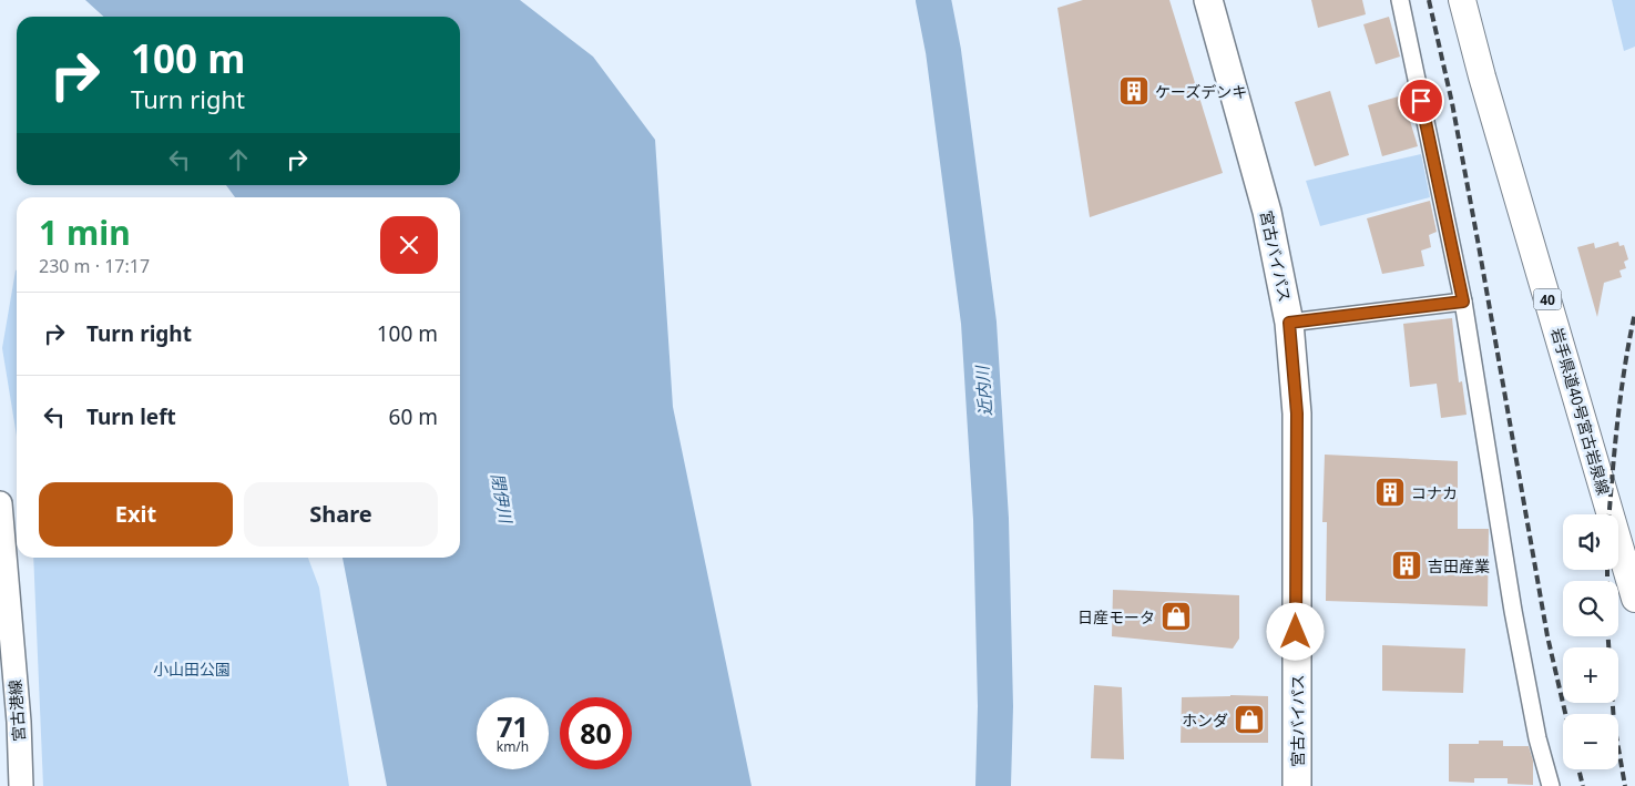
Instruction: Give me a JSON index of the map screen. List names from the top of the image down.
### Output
{
  "streets": {
    "highway": ["宮古バイパス"],
    "main road": ["40", "岩手県道40号宮古岩泉線", "宮古港線"]
  },
  "water": ["近内川", "閉伊川"],
  "parks": ["小山田公園"],
  "places": {
    "building": ["ケーズデンキ", "コナカ", "吉田産業"],
    "shop": ["日産モータ", "ホンダ"]
  },
  "page": {
    "turn": ["100 m", "Turn right"],
    "heading": ["1 min", "230 m · 17:17"],
    "list": [
      {
        "name": "Turn right",
        "value": "100 m"
      },
      {
        "name": "Turn left",
        "value": "60 m"
      }
    ],
    "buttons": ["Exit", "Share"],
    "map_buttons": ["+", "−"],
    "speed": "71 km/h",
    "limit": "80"
  }
}
